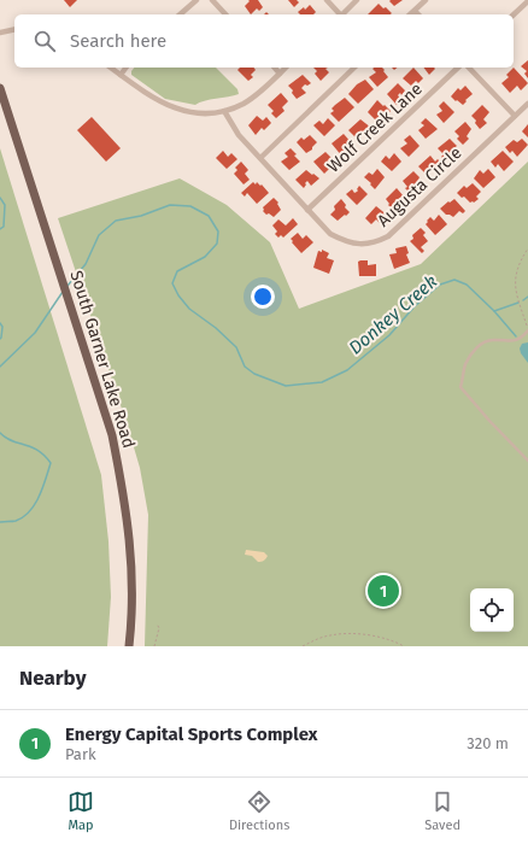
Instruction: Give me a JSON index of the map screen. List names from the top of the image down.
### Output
{
  "streets": {
    "main road": ["South Garner Lake Road"],
    "street": ["Wolf Creek Lane", "Augusta Circle"]
  },
  "crossings": [
    ["Wolf Creek Lane", "Augusta Circle"]
  ],
  "water": ["Donkey Creek"],
  "page": {
    "search": "Search here",
    "pins": "1",
    "heading": "Nearby",
    "list": [
      {
        "mark": "1",
        "name": "Energy Capital Sports Complex",
        "note": "Park",
        "value": "320 m"
      }
    ],
    "nav": ["Map", "Directions", "Saved"]
  }
}
